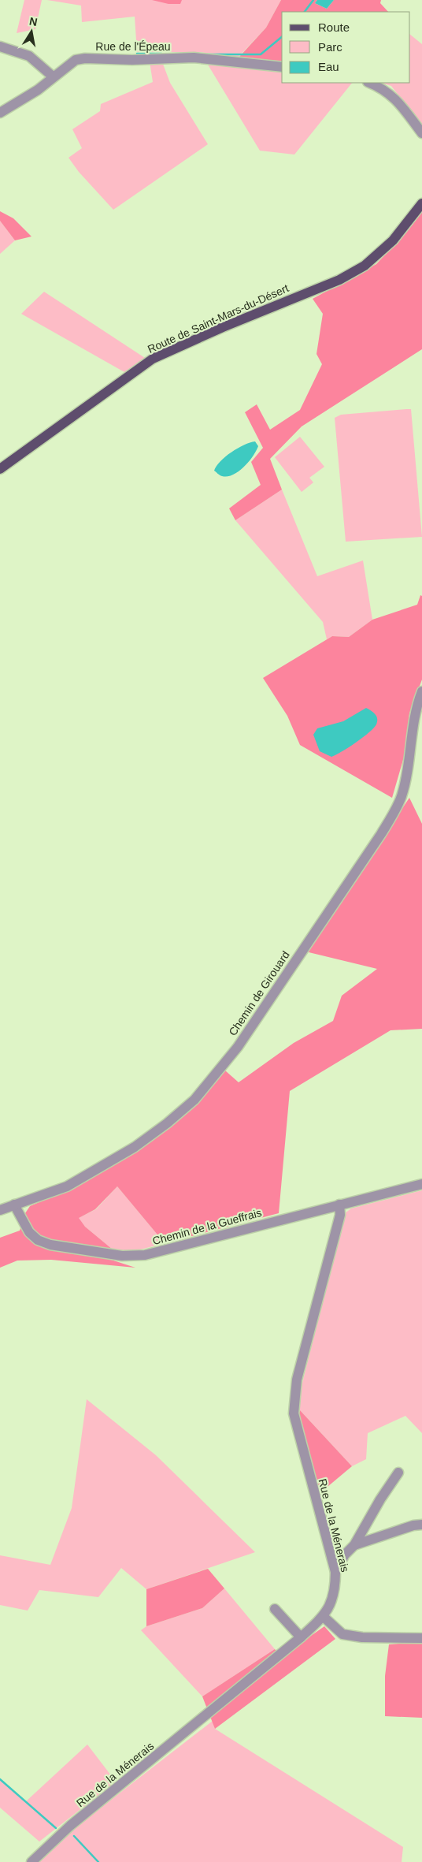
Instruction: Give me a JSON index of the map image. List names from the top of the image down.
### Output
{
  "streets": {
    "main road": ["Route de Saint-Mars-du-Désert"],
    "street": [
      "Rue de l'Épeau",
      "Chemin de Girouard",
      "Chemin de la Gueffrais",
      "Rue de la Ménerais"
    ]
  },
  "crossings": [
    ["Chemin de Girouard", "Chemin de la Gueffrais"],
    ["Chemin de la Gueffrais", "Rue de la Ménerais"]
  ],
  "legend": ["Route", "Parc", "Eau"],
  "north": "top"
}
